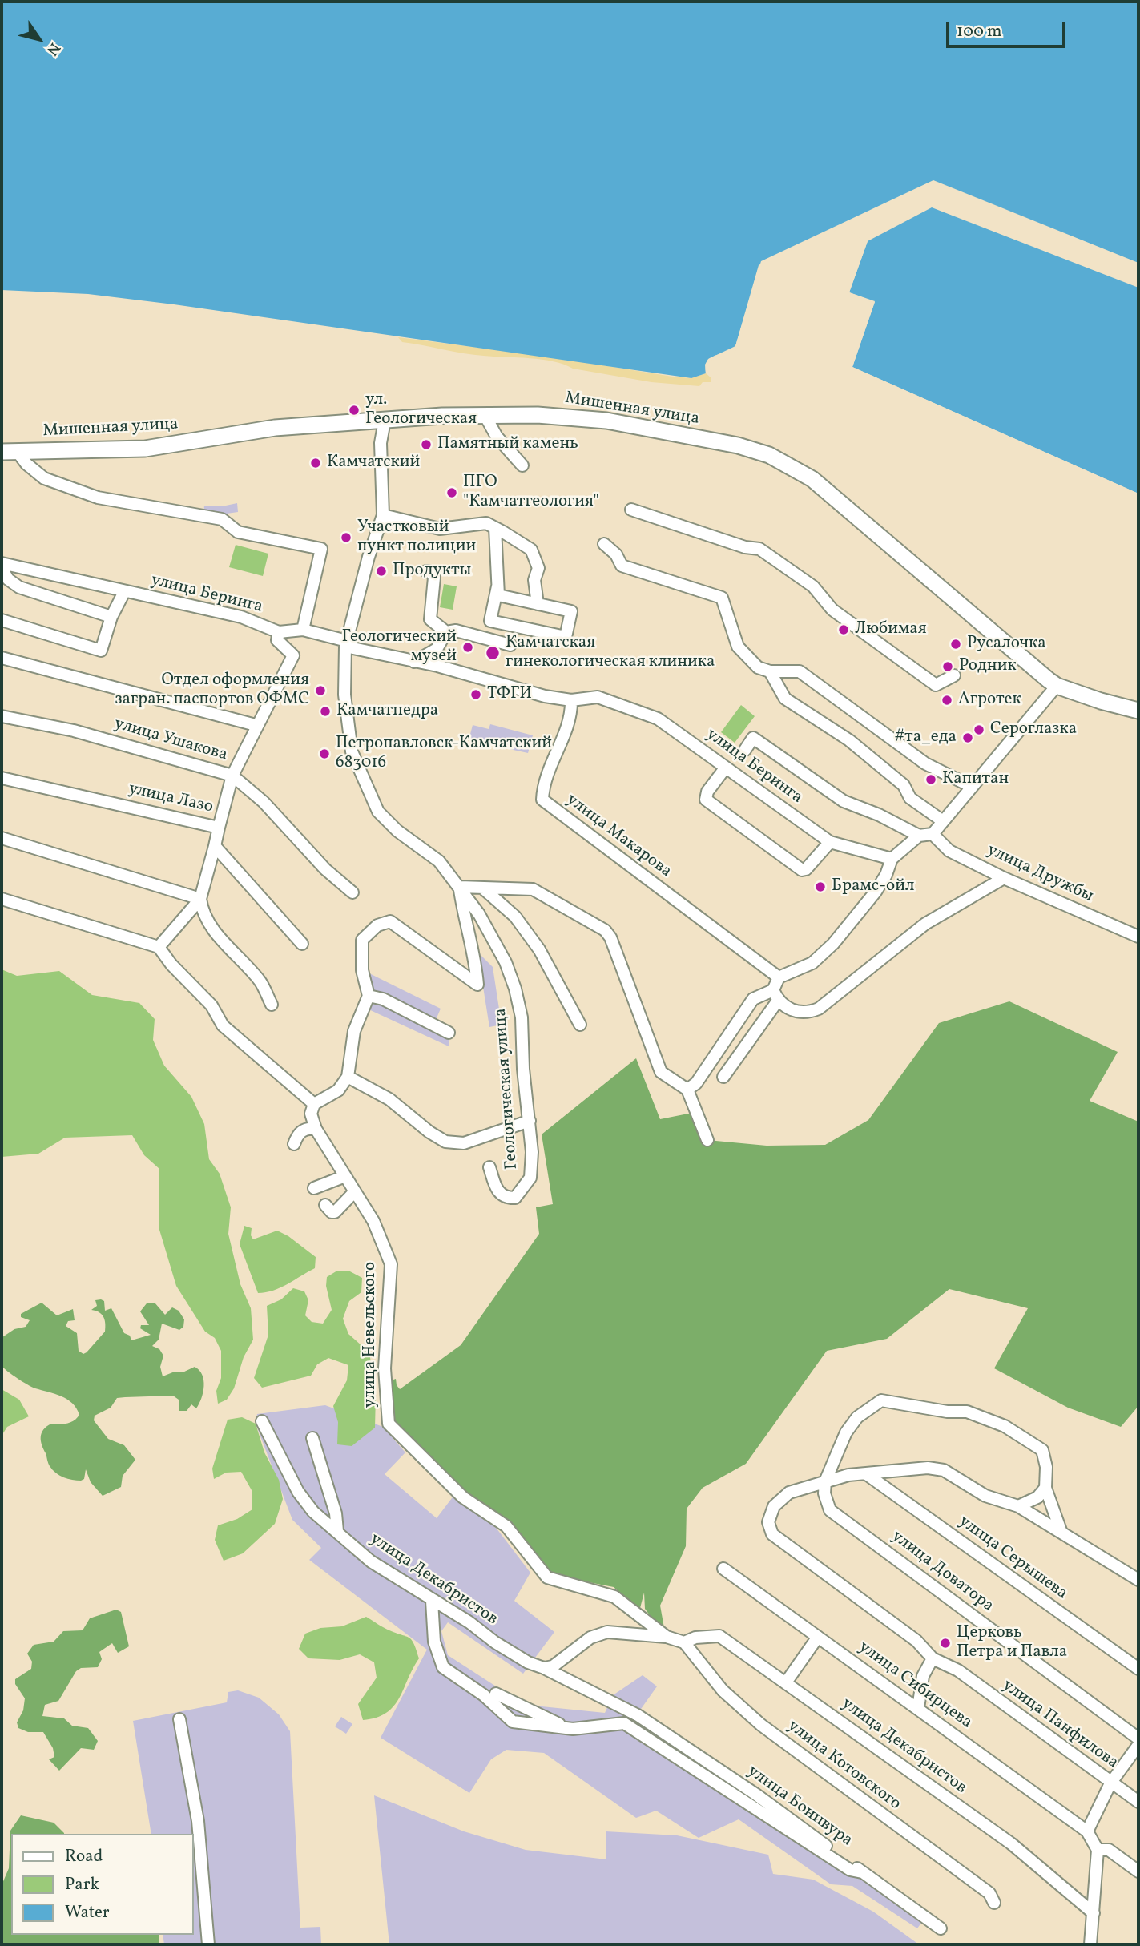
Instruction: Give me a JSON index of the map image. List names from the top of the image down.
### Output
{
  "streets": {
    "main road": ["Мишенная улица"],
    "street": [
      "улица Беринга",
      "улица Ушакова",
      "улица Лазо",
      "улица Макарова",
      "улица Дружбы",
      "Геологическая улица",
      "улица Невельского",
      "улица Серышева",
      "улица Доватора",
      "улица Декабристов",
      "улица Сибирцева",
      "улица Панфилова",
      "улица Котовского",
      "улица Бонивура"
    ]
  },
  "crossings": [
    ["Мишенная улица", "Геологическая улица"],
    ["улица Беринга", "улица Макарова"],
    ["улица Беринга", "Геологическая улица"],
    ["улица Доватора", "улица Панфилова"],
    ["улица Декабристов", "улица Котовского"],
    ["улица Декабристов", "улица Бонивура"]
  ],
  "places": [
    "ул. Геологическая",
    "Памятный камень",
    "Камчатский",
    "ПГО \"Камчатгеология\"",
    "Участковый пункт полиции",
    "Продукты",
    "Любимая",
    "Русалочка",
    "Геологический музей",
    "Камчатская гинекологическая клиника",
    "Родник",
    "Отдел оформления загран. паспортов ОФМС",
    "ТФГИ",
    "Агротек",
    "Камчатнедра",
    "Сероглазка",
    "#та_еда",
    "Петропавловск-Камчатский 683016",
    "Капитан",
    "Брамс-ойл",
    "Церковь Петра и Павла"
  ],
  "legend": ["Road", "Park", "Water"],
  "scale_bar": "100 m",
  "north": "bottom right"
}
